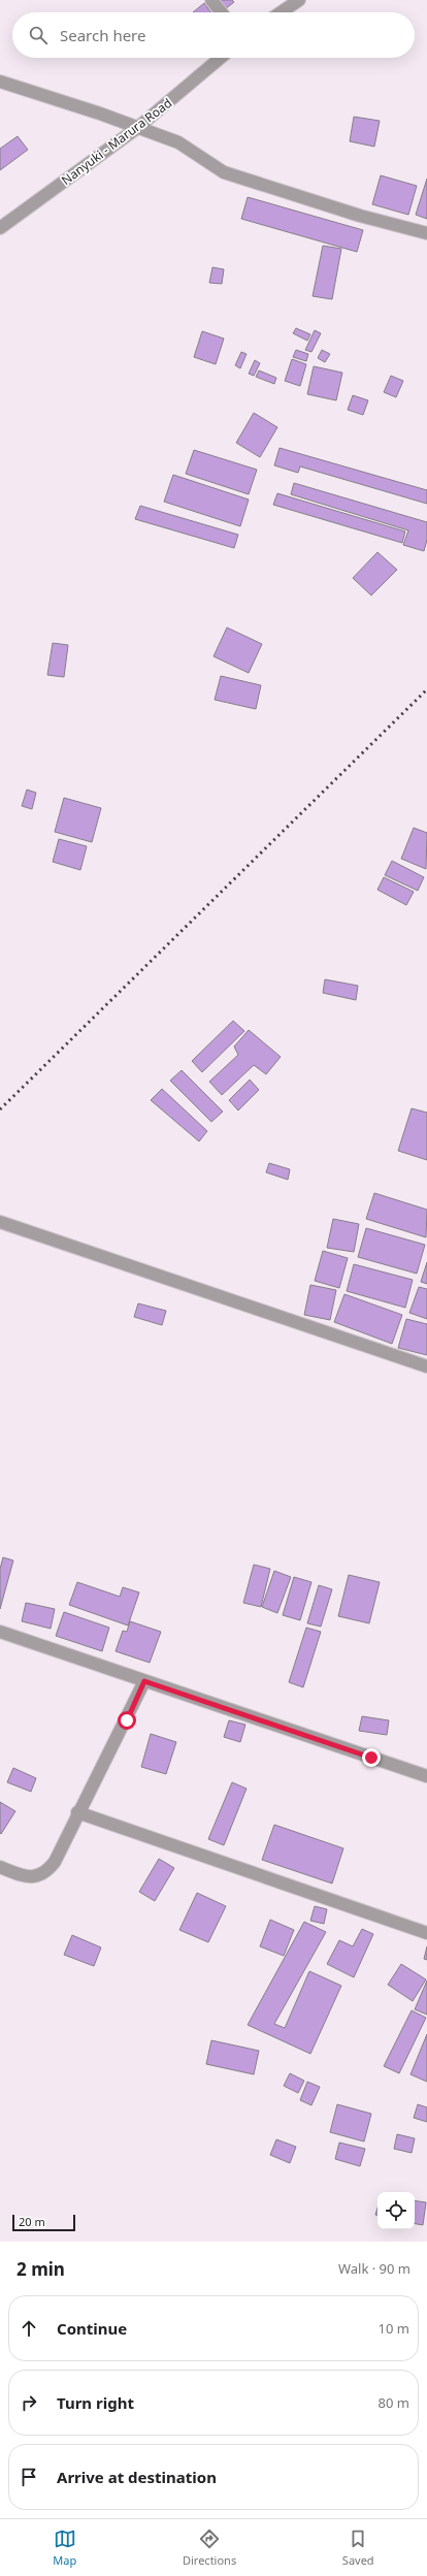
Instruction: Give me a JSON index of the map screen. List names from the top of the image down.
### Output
{
  "streets": {
    "street": ["Nanyuki - Marura Road"]
  },
  "scale_bar": "20 m",
  "page": {
    "search": "Search here",
    "scale": "20 m",
    "heading": ["2 min", "Walk · 90 m"],
    "list": [
      ["Continue", "10 m"],
      ["Turn right", "80 m"],
      "Arrive at destination"
    ],
    "nav": ["Map", "Directions", "Saved"]
  }
}
